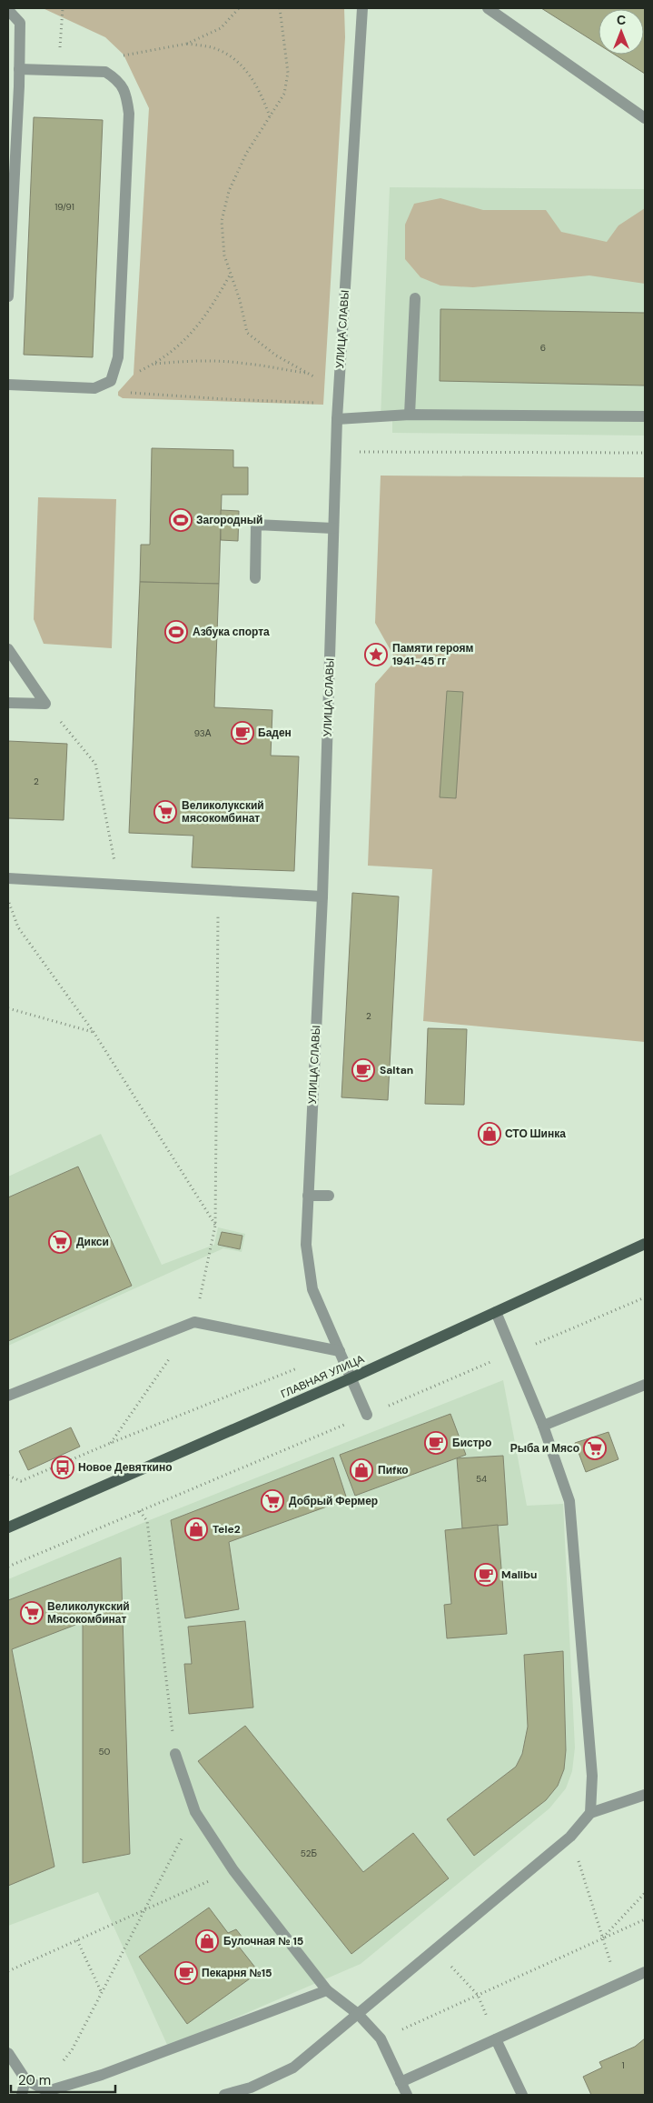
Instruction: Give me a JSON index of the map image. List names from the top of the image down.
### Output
{
  "streets": {
    "main road": ["ГЛАВНАЯ УЛИЦА"],
    "street": ["УЛИЦА СЛАВЫ"]
  },
  "crossings": [
    ["УЛИЦА СЛАВЫ", "ГЛАВНАЯ УЛИЦА"]
  ],
  "places": {
    "sports": ["Загородный", "Азбука спорта"],
    "place": ["Памяти героям 1941-45 гг"],
    "cafe": [
      "Баден",
      "Saltan",
      "Бистро",
      "Malibu",
      "Пекарня №15"
    ],
    "supermarket": [
      "Великолукский мясокомбинат",
      "Дикси",
      "Рыба и Мясо",
      "Добрый Фермер",
      "Великолукский Мясокомбинат"
    ],
    "shop": [
      "СТО Шинка",
      "Пиfко",
      "Tele2",
      "Булочная № 15"
    ],
    "bus stop": ["Новое Девяткино"]
  },
  "house_numbers": [
    "19/91",
    "6",
    "93А",
    "2",
    "2",
    "54",
    "50",
    "52Б",
    "1"
  ],
  "scale_bar": "20 m",
  "north": "top"
}
